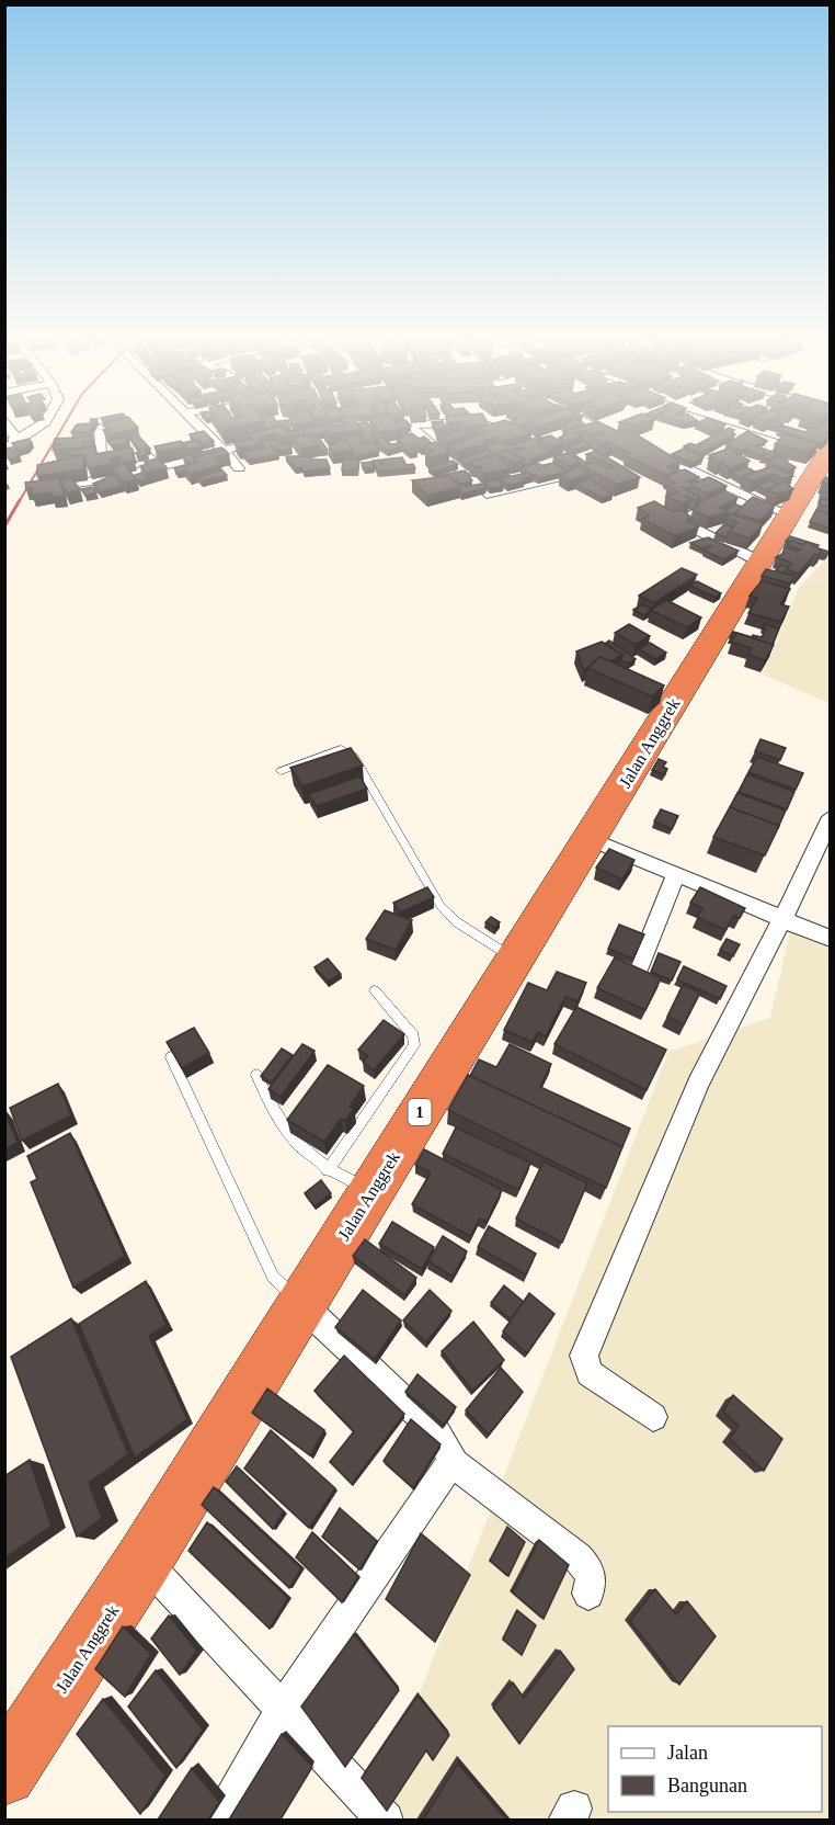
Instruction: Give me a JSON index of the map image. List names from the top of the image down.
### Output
{
  "streets": {
    "highway": ["Jalan Anggrek", "1"]
  },
  "legend": ["Jalan", "Bangunan"]
}
